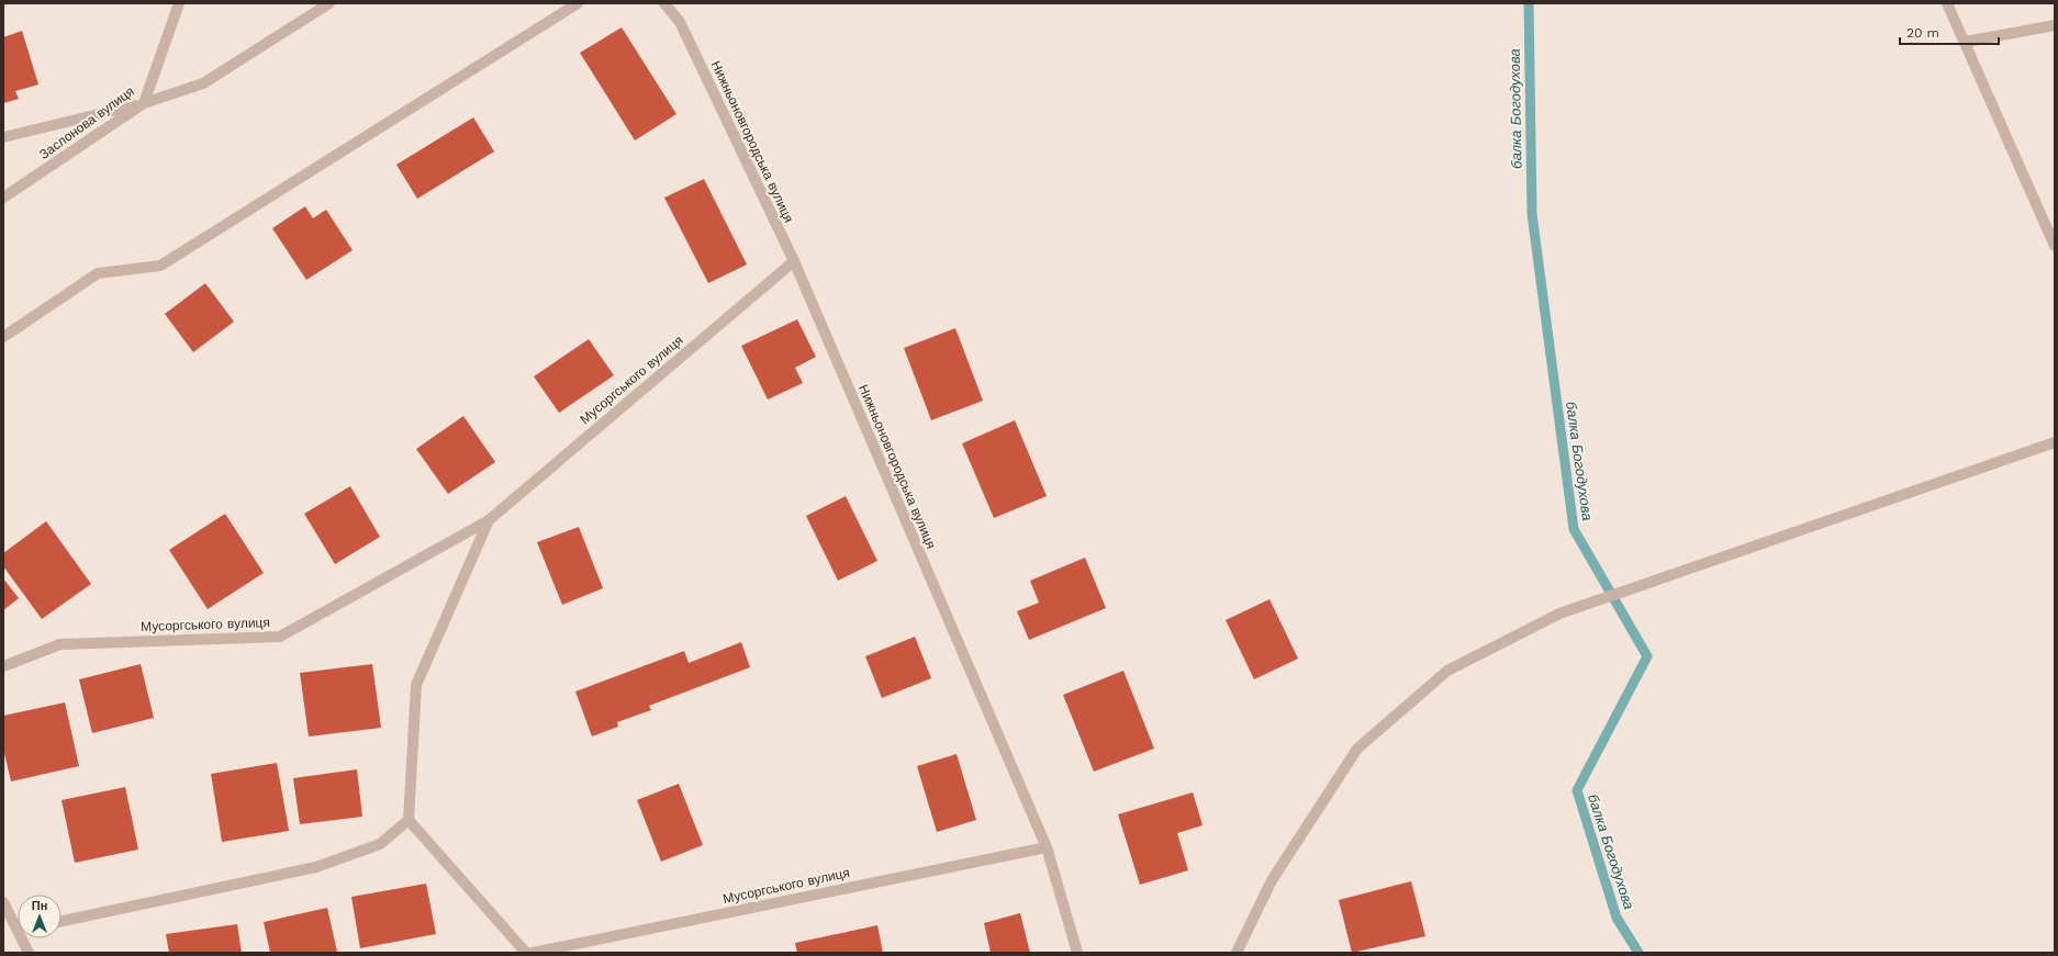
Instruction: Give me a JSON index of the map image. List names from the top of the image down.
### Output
{
  "streets": {
    "street": ["Заслонова вулиця", "Нижньоновгородська вулиця", "Мусоргського вулиця"]
  },
  "crossings": [
    ["Нижньоновгородська вулиця", "Мусоргського вулиця"]
  ],
  "water": ["балка Богодухова"],
  "scale_bar": "20 m",
  "north": "top"
}
